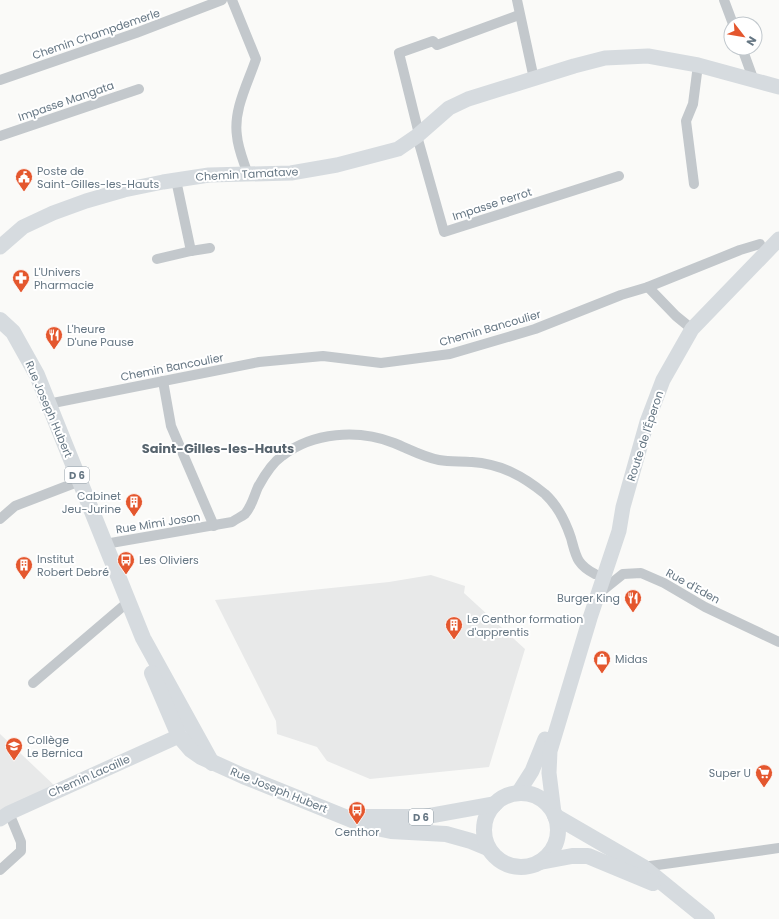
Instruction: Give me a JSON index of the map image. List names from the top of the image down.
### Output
{
  "streets": {
    "main road": ["Rue Joseph Hubert", "D 6"],
    "street": [
      "Chemin Champdemerle",
      "Impasse Mangata",
      "Chemin Tamatave",
      "Impasse Perrot",
      "Chemin Bancoulier",
      "Route de l'Éperon",
      "Rue Mimi Joson",
      "Rue d'Eden",
      "Chemin Lacaille"
    ]
  },
  "crossings": [
    ["Chemin Tamatave", "Impasse Perrot"],
    ["Chemin Bancoulier", "Rue Joseph Hubert"],
    ["Chemin Bancoulier", "Rue Mimi Joson"],
    ["Rue Joseph Hubert", "Route de l'Éperon"],
    ["Rue Joseph Hubert", "Rue Mimi Joson"],
    ["Rue Joseph Hubert", "Chemin Lacaille"],
    ["Route de l'Éperon", "Rue Mimi Joson"],
    ["Route de l'Éperon", "Rue d'Eden"]
  ],
  "districts": ["Saint-Gilles-les-Hauts"],
  "places": {
    "public building": ["Poste de Saint-Gilles-les-Hauts"],
    "pharmacy": ["L'Univers Pharmacie"],
    "restaurant": ["L'heure D'une Pause", "Burger King"],
    "building": ["Cabinet Jeu-Jurine", "Institut Robert Debré", "Le Centhor formation d'apprentis"],
    "bus stop": ["Les Oliviers", "Centhor"],
    "shop": ["Midas"],
    "school or university": ["Collège Le Bernica"],
    "supermarket": ["Super U"]
  },
  "north": "bottom right"
}
